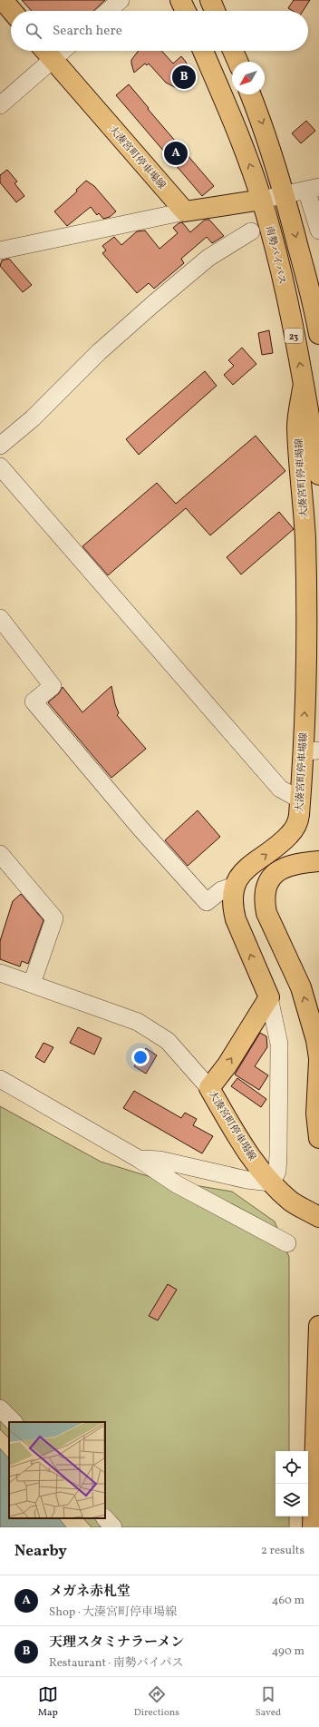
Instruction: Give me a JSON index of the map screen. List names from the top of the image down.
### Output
{
  "streets": {
    "main road": ["大湊宮町停車場線", "南勢バイパス", "23"]
  },
  "crossings": [
    ["大湊宮町停車場線", "南勢バイパス"]
  ],
  "one_way": ["大湊宮町停車場線"],
  "north": "bottom left",
  "page": {
    "search": "Search here",
    "pins": ["B", "A"],
    "heading": ["Nearby", "2 results"],
    "list": [
      {
        "mark": "A",
        "name": "メガネ赤札堂",
        "note": "Shop · 大湊宮町停車場線",
        "value": "460 m"
      },
      {
        "mark": "B",
        "name": "天理スタミナラーメン",
        "note": "Restaurant · 南勢バイパス",
        "value": "490 m"
      }
    ],
    "nav": ["Map", "Directions", "Saved"]
  }
}
